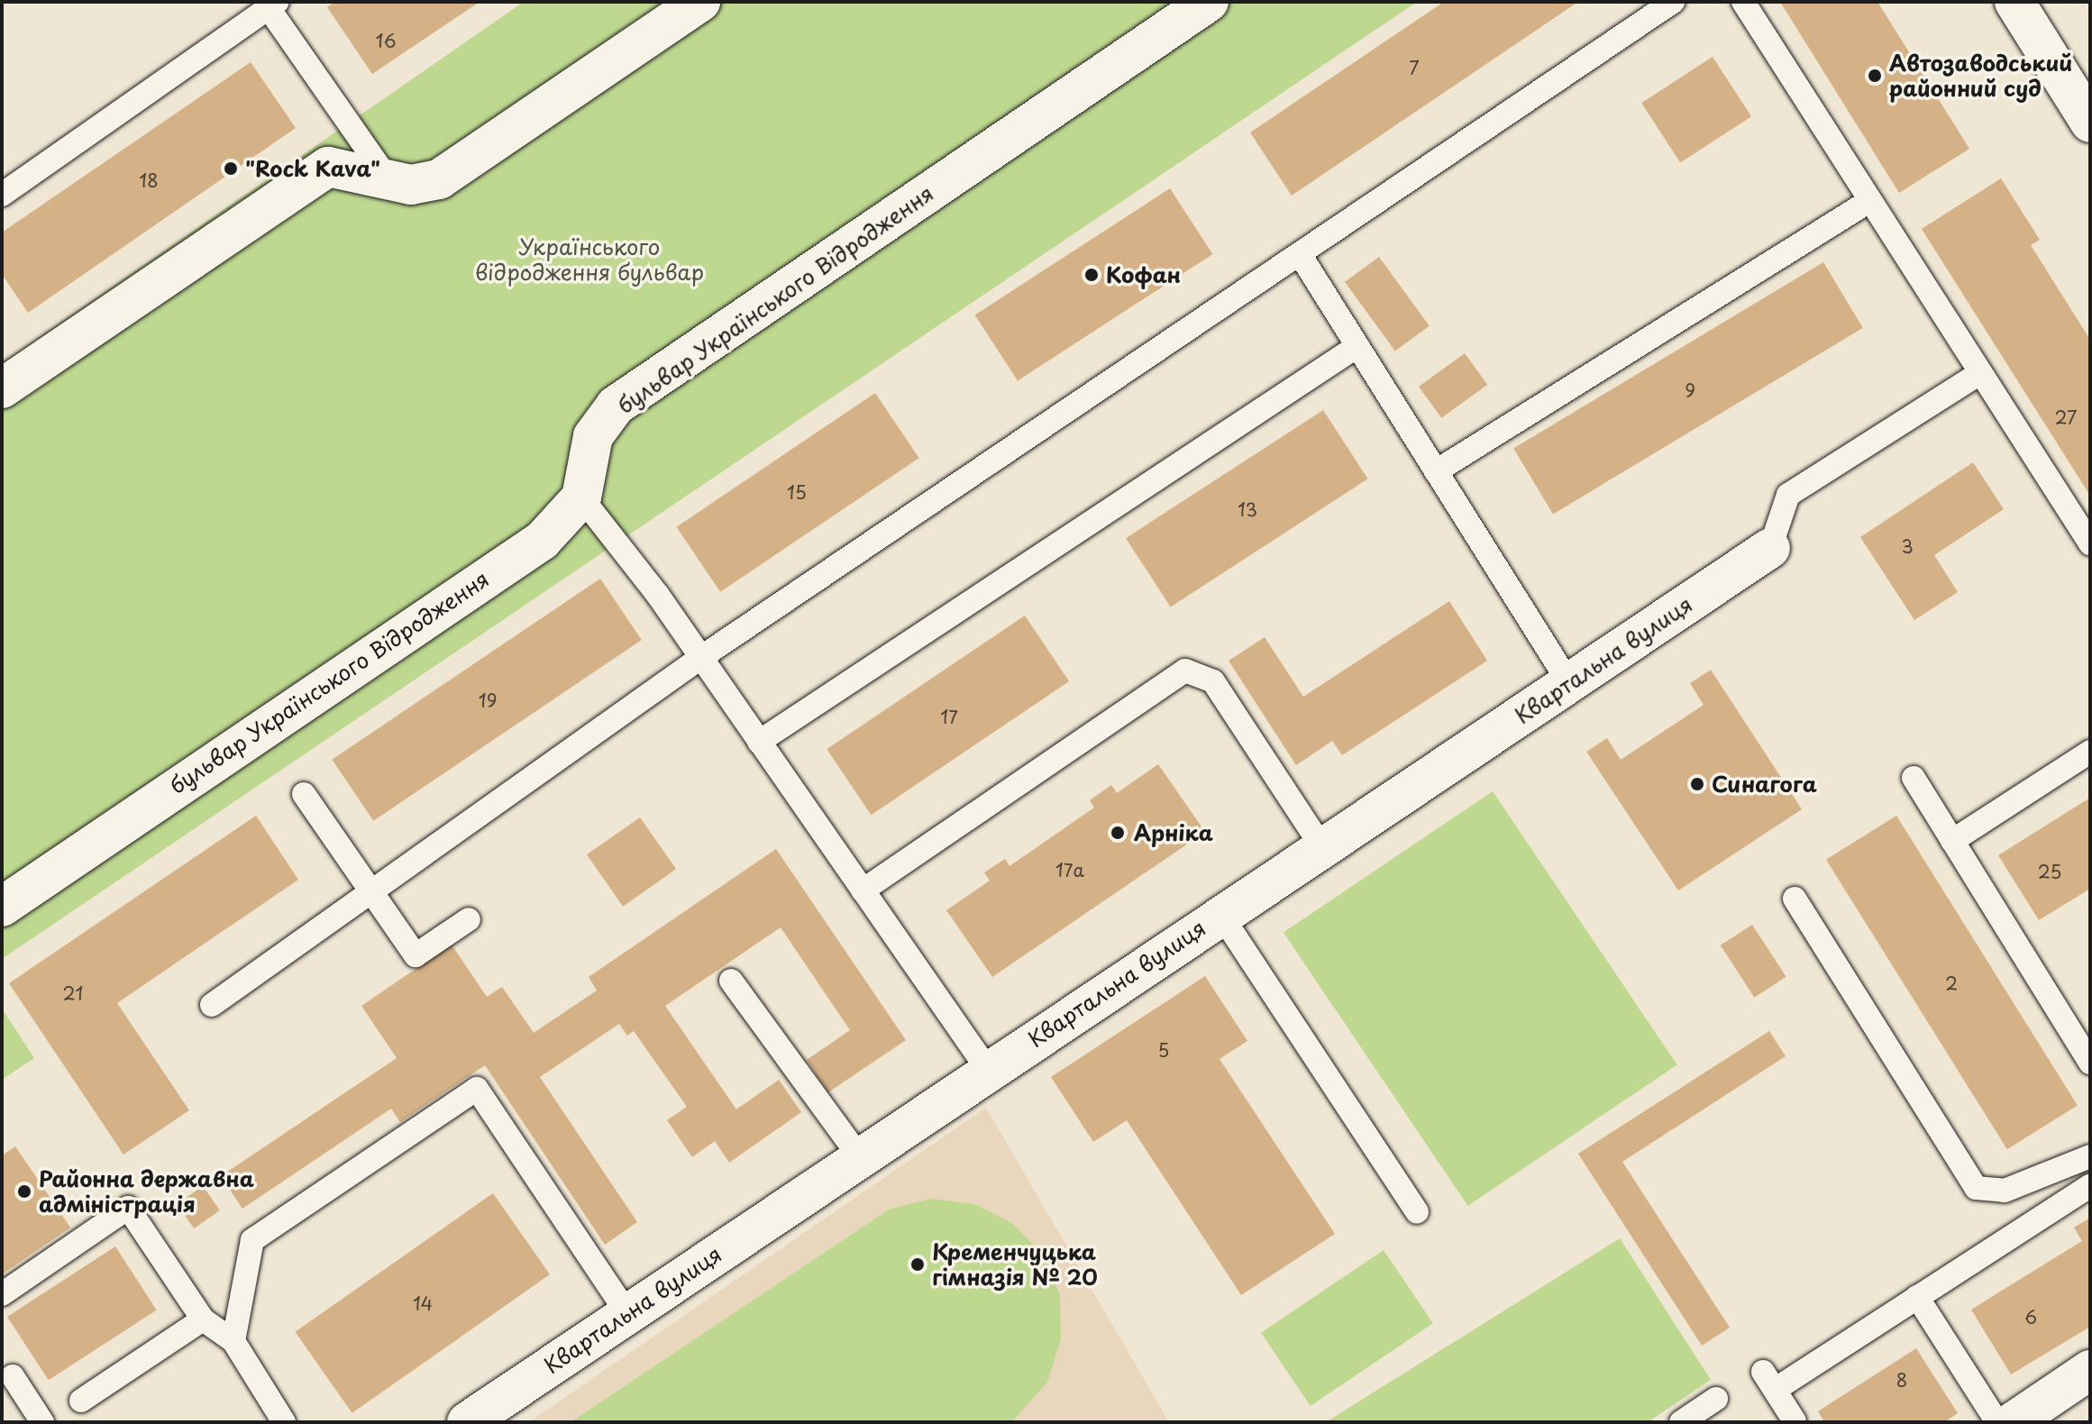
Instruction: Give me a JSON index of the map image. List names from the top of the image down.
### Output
{
  "streets": {
    "street": ["бульвар Українського Відродження", "Квартальна вулиця"]
  },
  "parks": ["Українського відродження бульвар"],
  "places": [
    "Автозаводський районний суд",
    "\"Rock Kava\"",
    "Кофан",
    "Синагога",
    "Арніка",
    "Районна державна адміністрація",
    "Кременчуцька гімназія № 20"
  ],
  "house_numbers": [
    "16",
    "7",
    "18",
    "9",
    "27",
    "15",
    "13",
    "3",
    "19",
    "17",
    "17а",
    "25",
    "2",
    "21",
    "5",
    "14",
    "6",
    "8"
  ]
}
